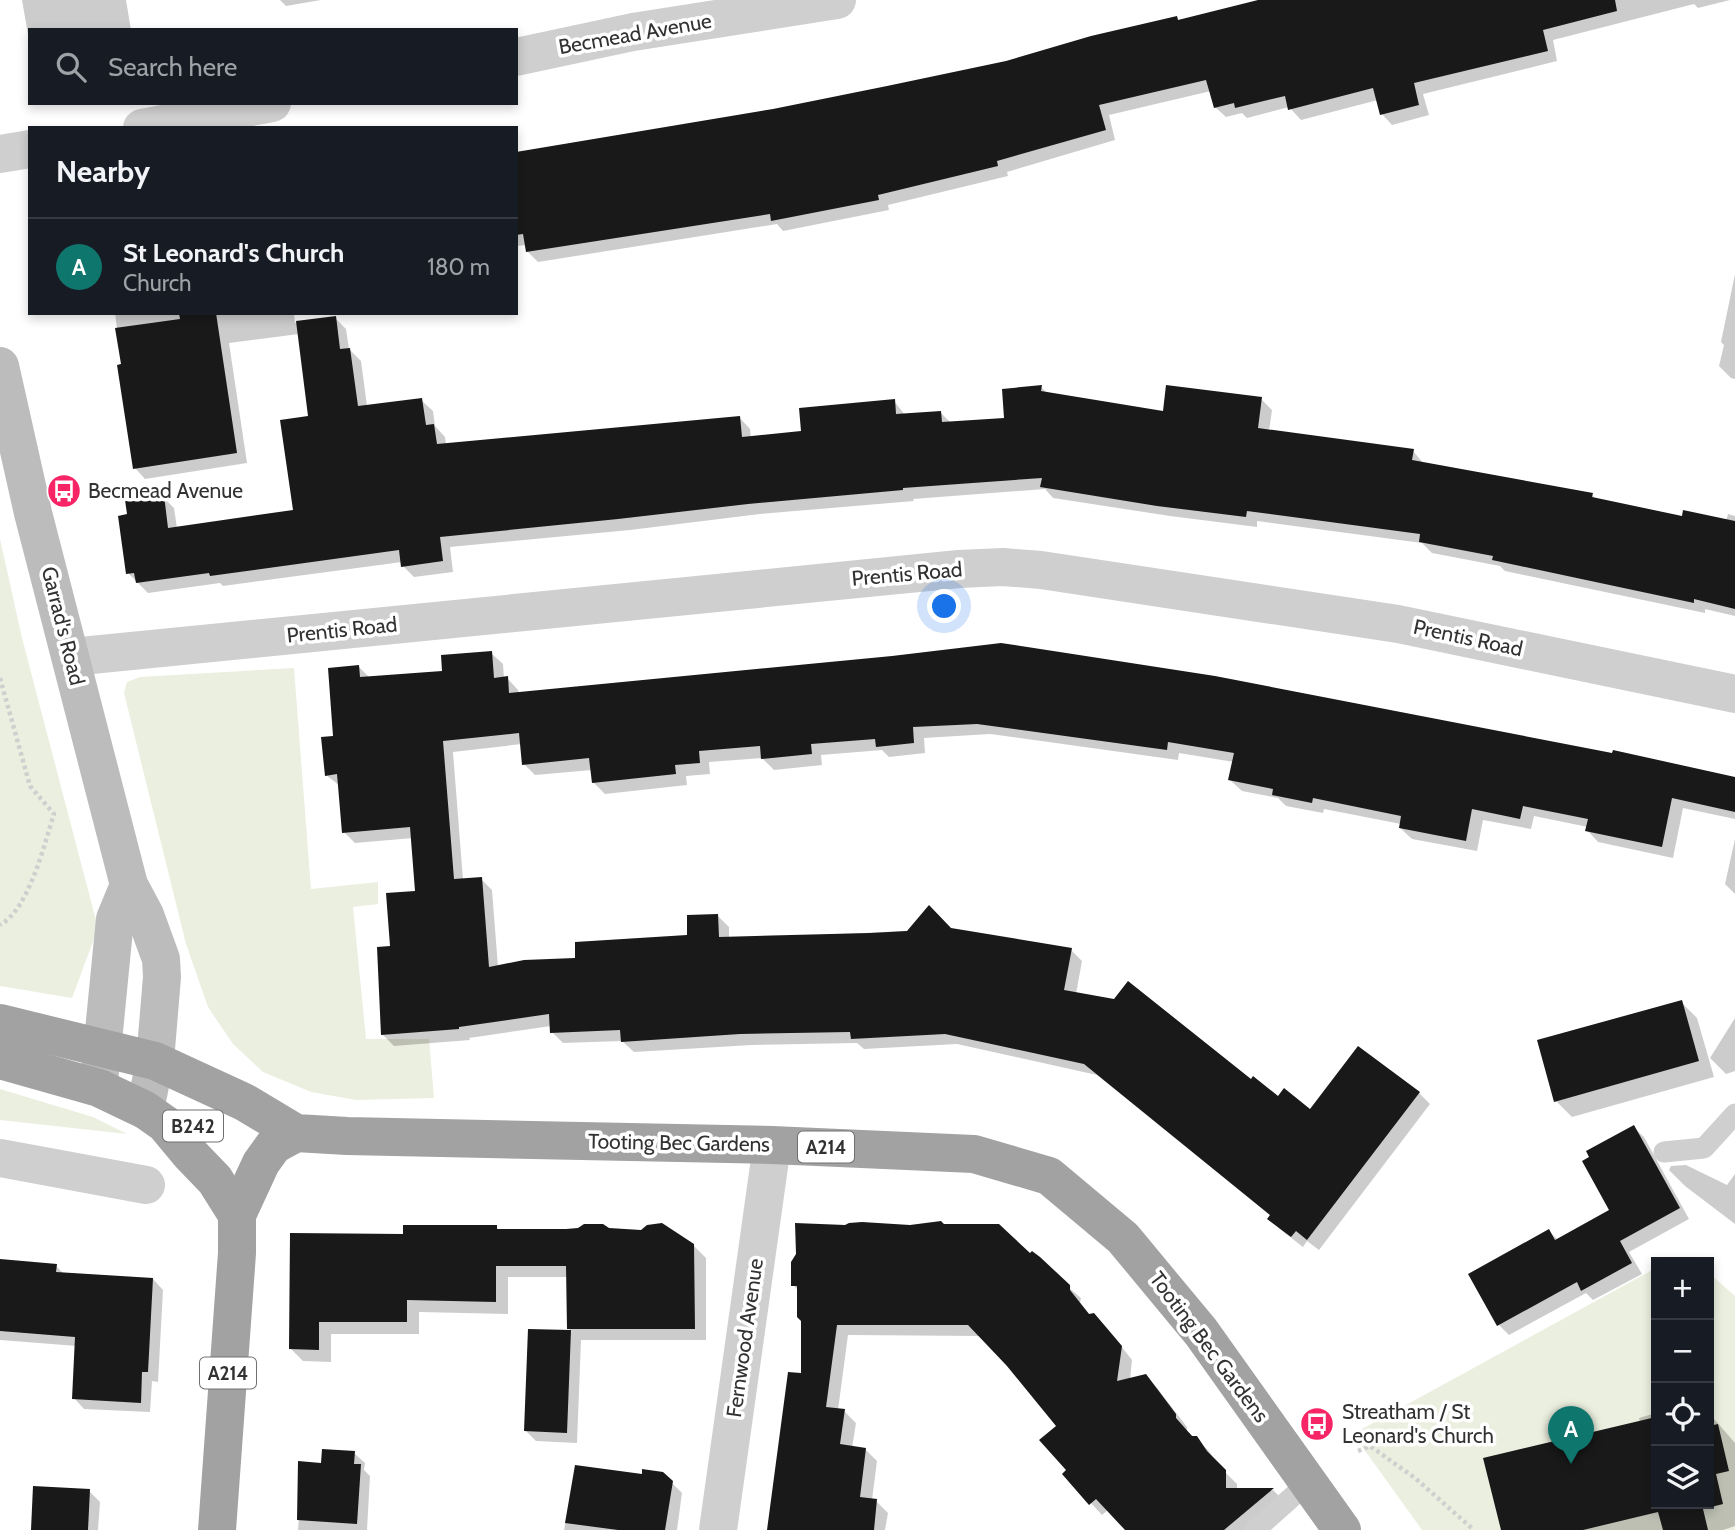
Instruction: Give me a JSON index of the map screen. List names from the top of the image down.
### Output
{
  "streets": {
    "highway": ["Tooting Bec Gardens", "A214"],
    "main road": ["Garrad's Road"],
    "street": ["Becmead Avenue", "Prentis Road", "Fernwood Avenue"]
  },
  "crossings": [
    ["Prentis Road", "Garrad's Road"],
    ["Garrad's Road", "Tooting Bec Gardens"],
    ["Garrad's Road", "A214"],
    ["Tooting Bec Gardens", "A214"],
    ["Tooting Bec Gardens", "Fernwood Avenue"]
  ],
  "places": {
    "bus stop": ["Becmead Avenue", "Streatham / St Leonard's Church"]
  },
  "page": {
    "search": "Search here",
    "heading": "Nearby",
    "list": [
      {
        "mark": "A",
        "name": "St Leonard's Church",
        "note": "Church",
        "value": "180 m"
      }
    ],
    "map_buttons": ["+", "−"],
    "pins": "A"
  }
}
